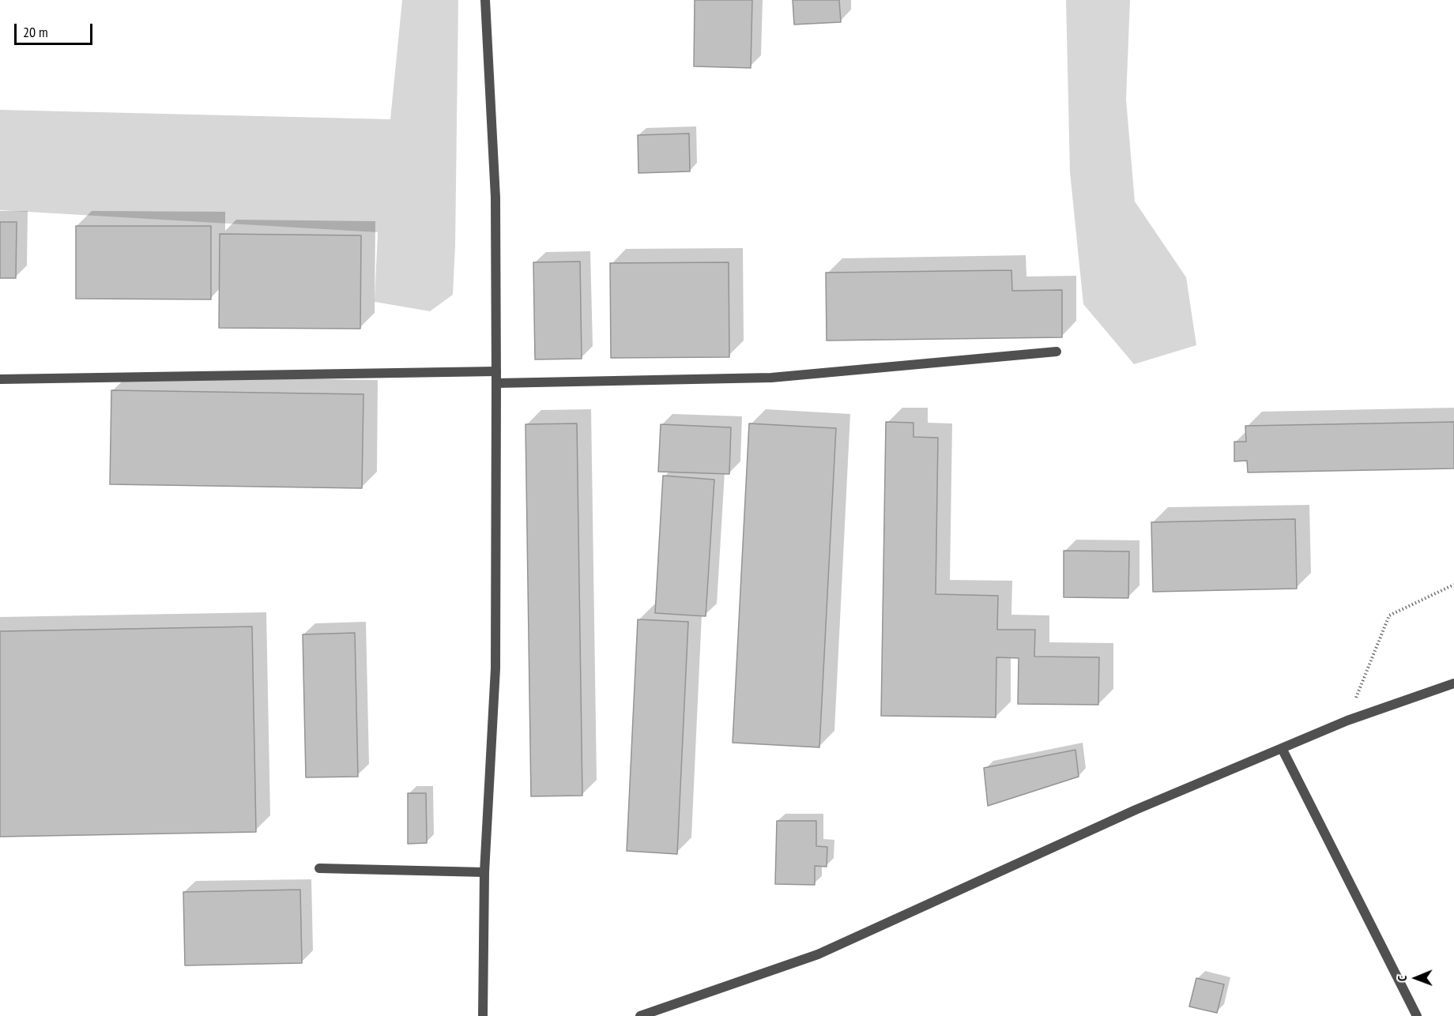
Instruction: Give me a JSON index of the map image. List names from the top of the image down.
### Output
{
  "scale_bar": "20 m",
  "north": "left"
}
